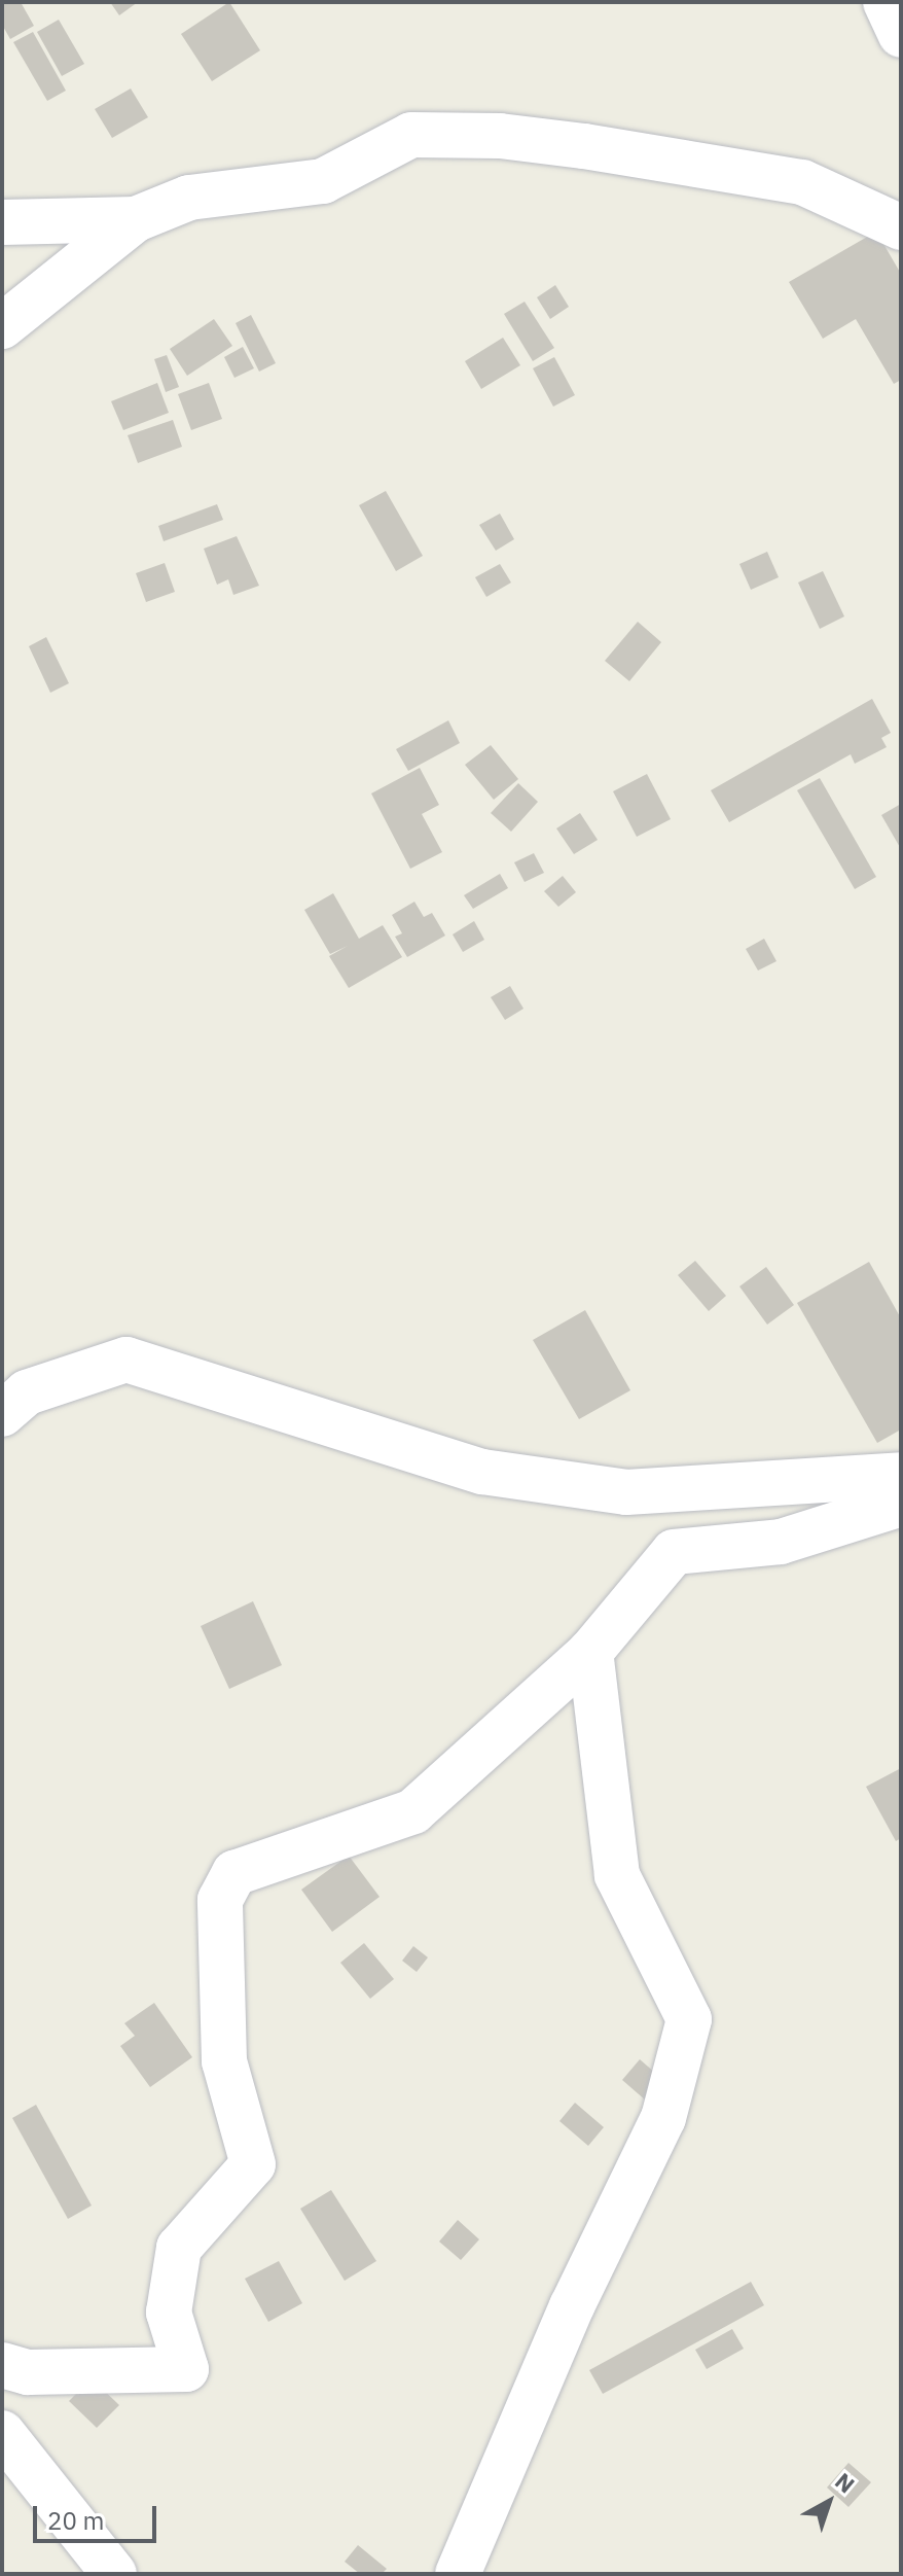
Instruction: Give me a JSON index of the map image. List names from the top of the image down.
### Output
{
  "scale_bar": "20 m",
  "north": "top right"
}
